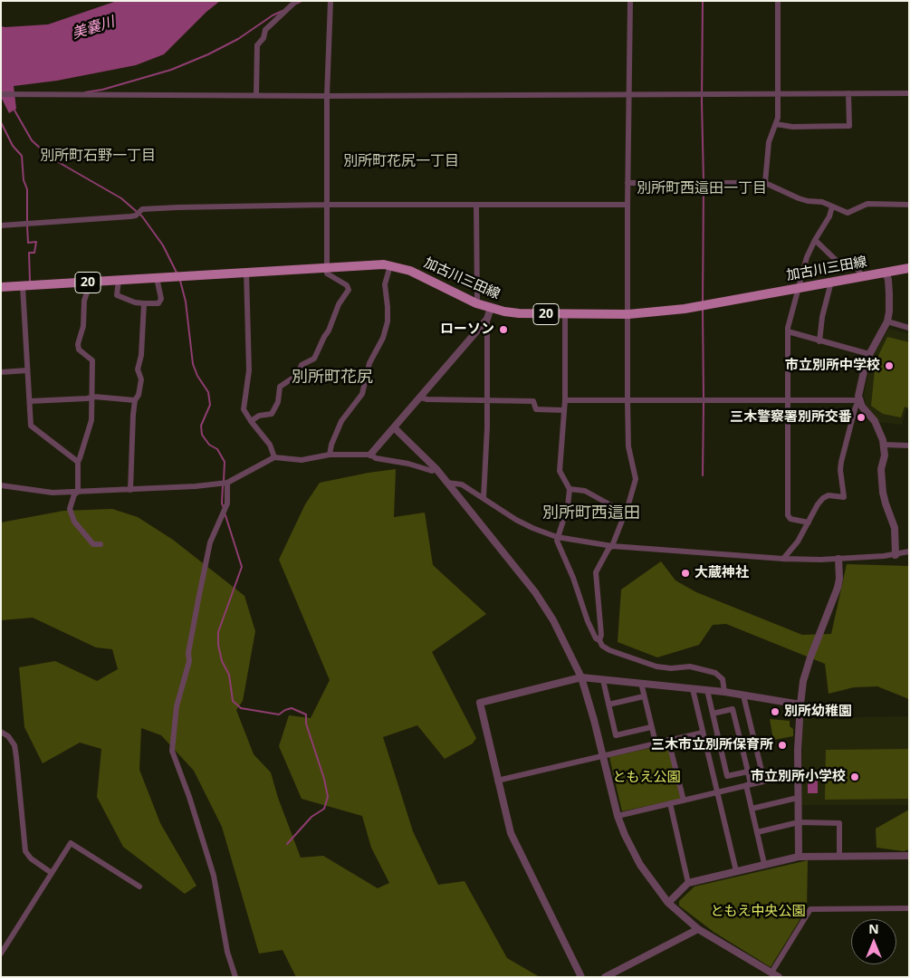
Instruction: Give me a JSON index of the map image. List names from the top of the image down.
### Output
{
  "streets": {
    "main road": ["加古川三田線", "20"]
  },
  "districts": [
    "別所町石野一丁目",
    "別所町花尻一丁目",
    "別所町西這田一丁目",
    "別所町花尻",
    "別所町西這田"
  ],
  "water": ["美嚢川"],
  "parks": ["ともえ公園", "ともえ中央公園"],
  "places": [
    "ローソン",
    "市立別所中学校",
    "三木警察署別所交番",
    "大蔵神社",
    "別所幼稚園",
    "三木市立別所保育所",
    "市立別所小学校"
  ],
  "north": "top"
}
